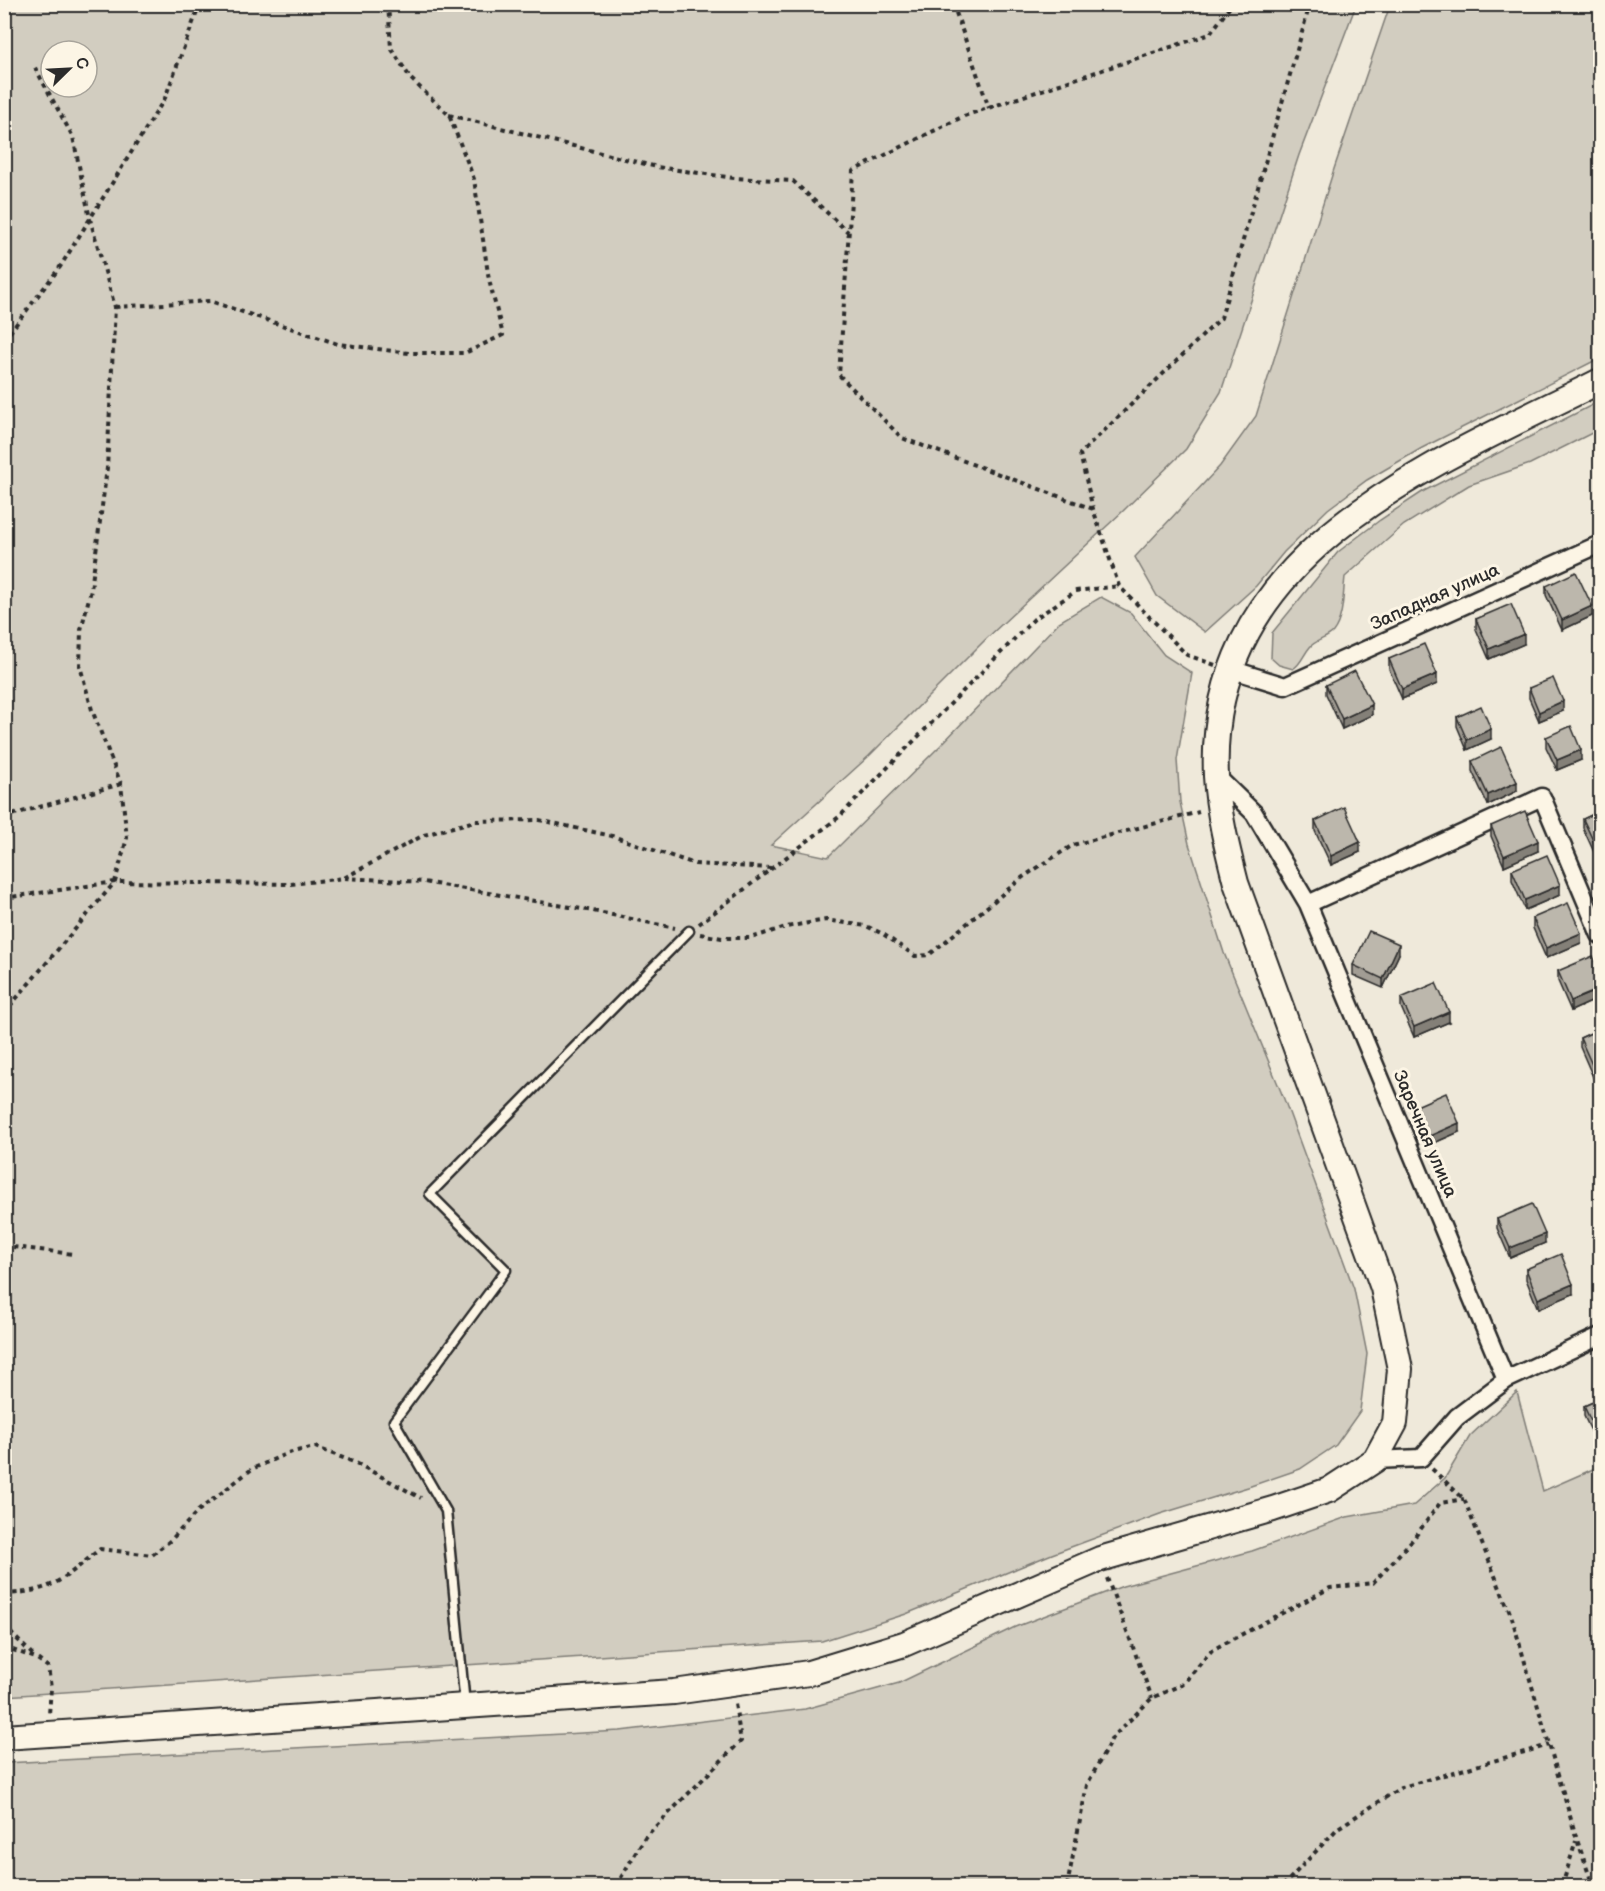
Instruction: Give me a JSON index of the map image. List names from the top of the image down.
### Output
{
  "streets": {
    "street": ["Западная улица", "Заречная улица"]
  },
  "north": "top right"
}
